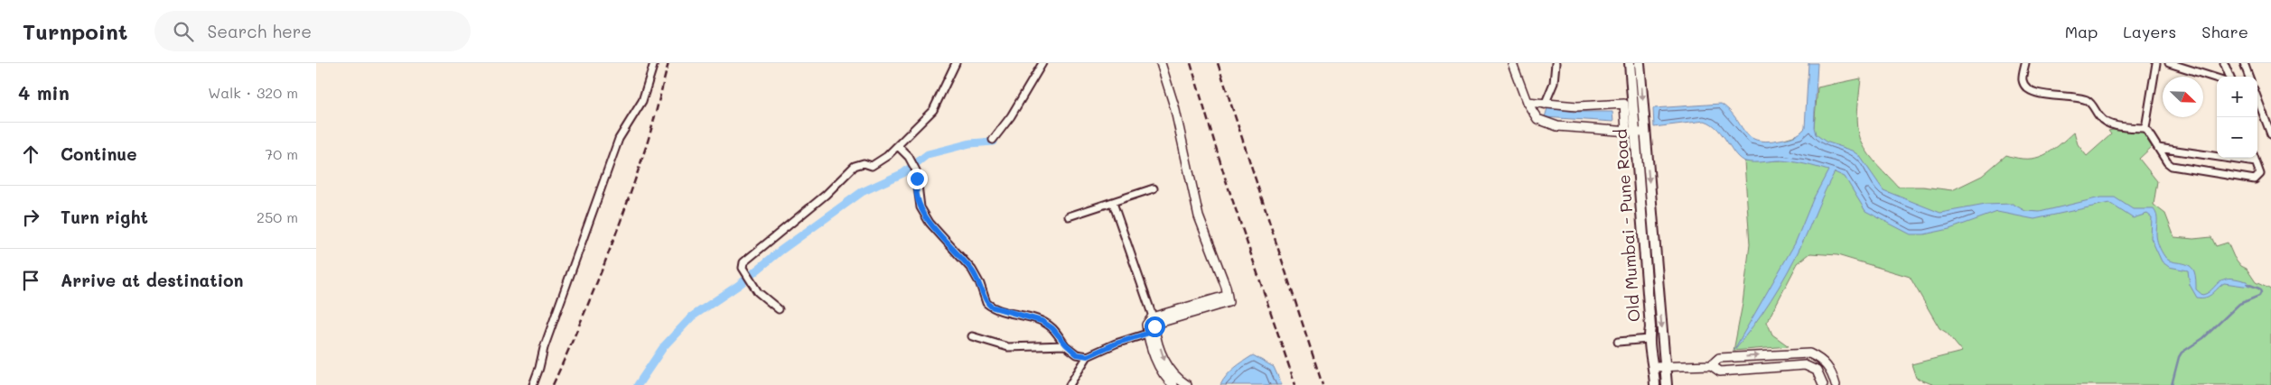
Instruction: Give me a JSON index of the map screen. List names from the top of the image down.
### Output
{
  "streets": {
    "main road": ["Old Mumbai - Pune Road"]
  },
  "north": "bottom right",
  "page": {
    "header": "Turnpoint",
    "search": "Search here",
    "nav": ["Map", "Layers", "Share"],
    "heading": ["4 min", "Walk · 320 m"],
    "map_buttons": ["+", "−"],
    "list": [
      ["Continue", "70 m"],
      ["Turn right", "250 m"],
      "Arrive at destination"
    ]
  }
}
